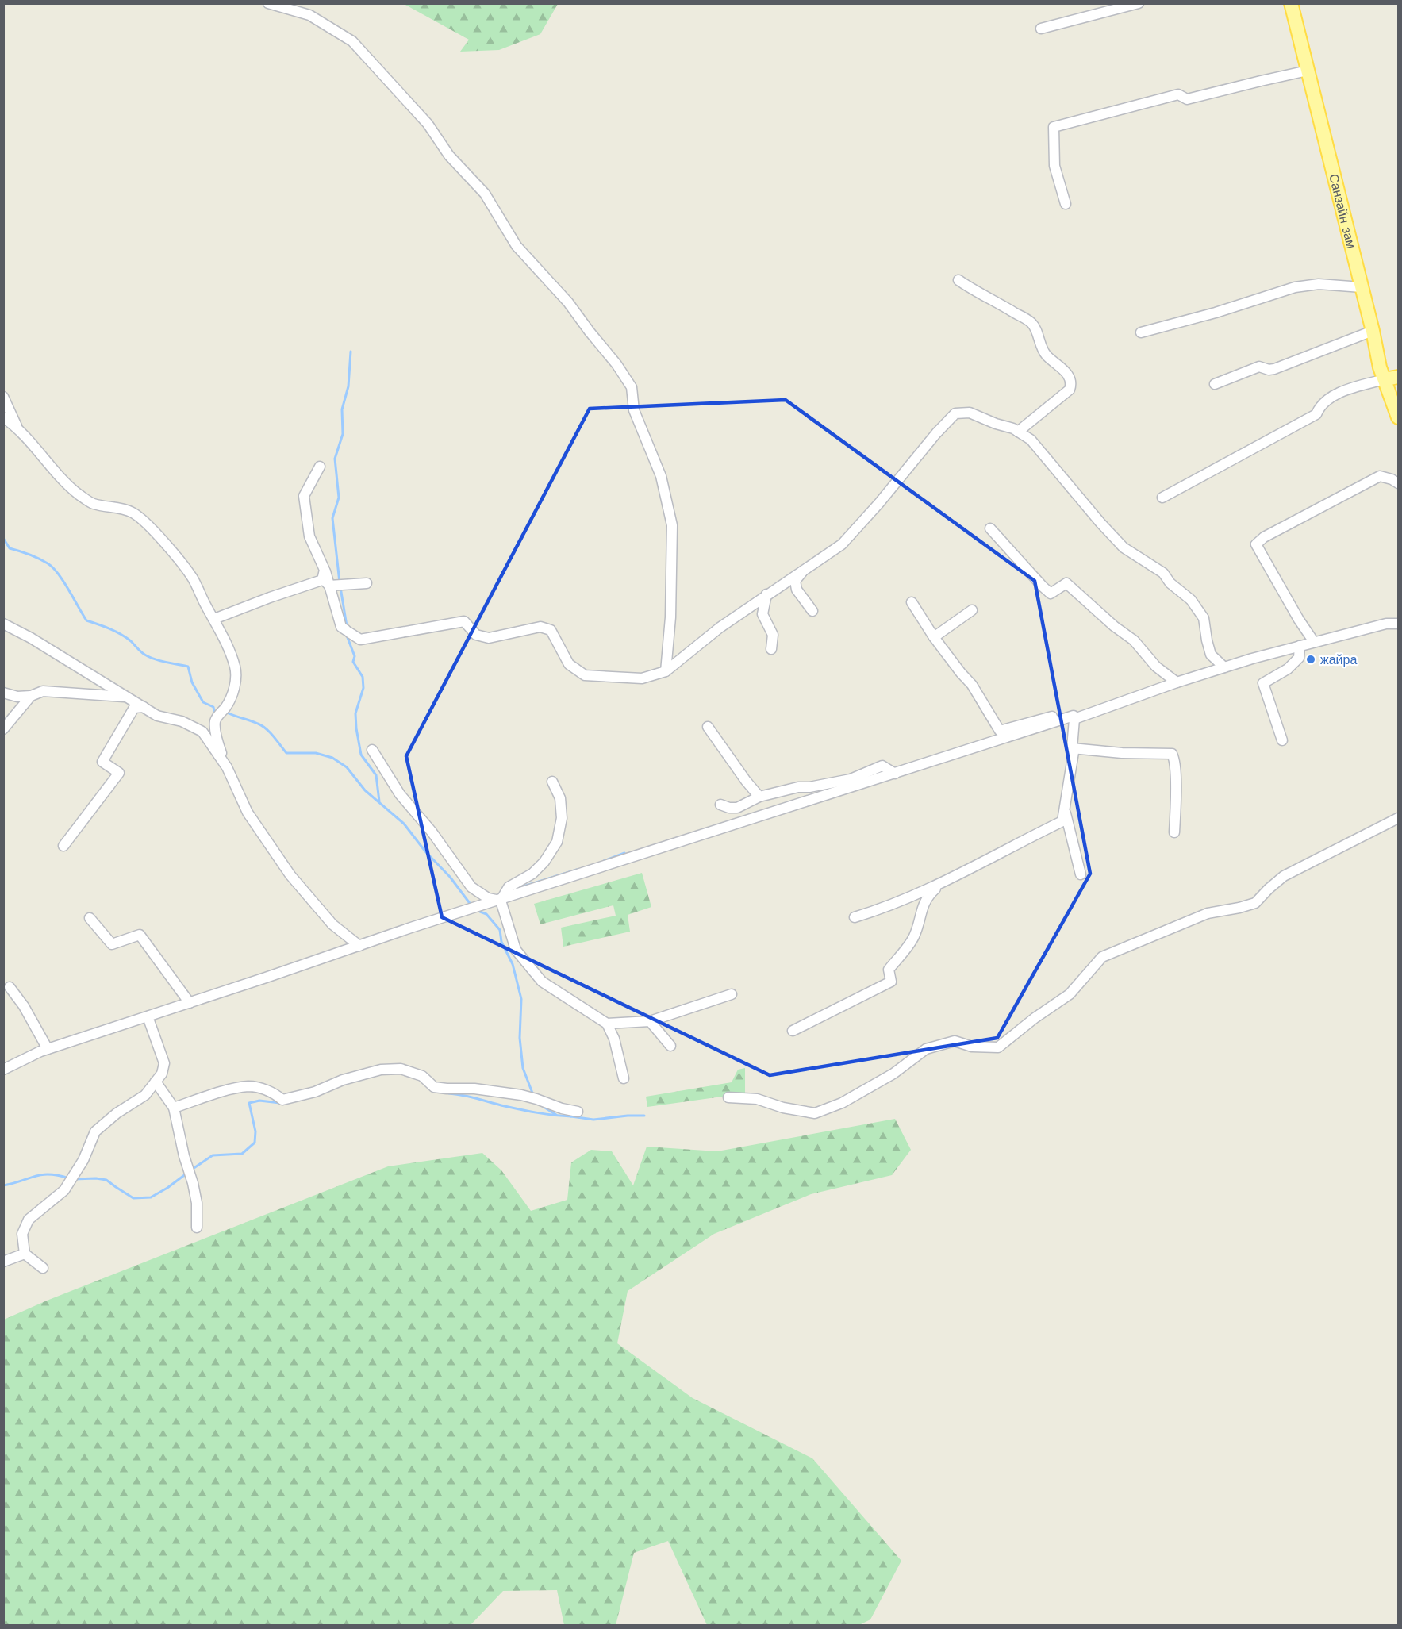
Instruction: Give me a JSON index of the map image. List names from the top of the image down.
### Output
{
  "streets": {
    "main road": ["Санзайн зам"]
  },
  "places": ["жайра"]
}
